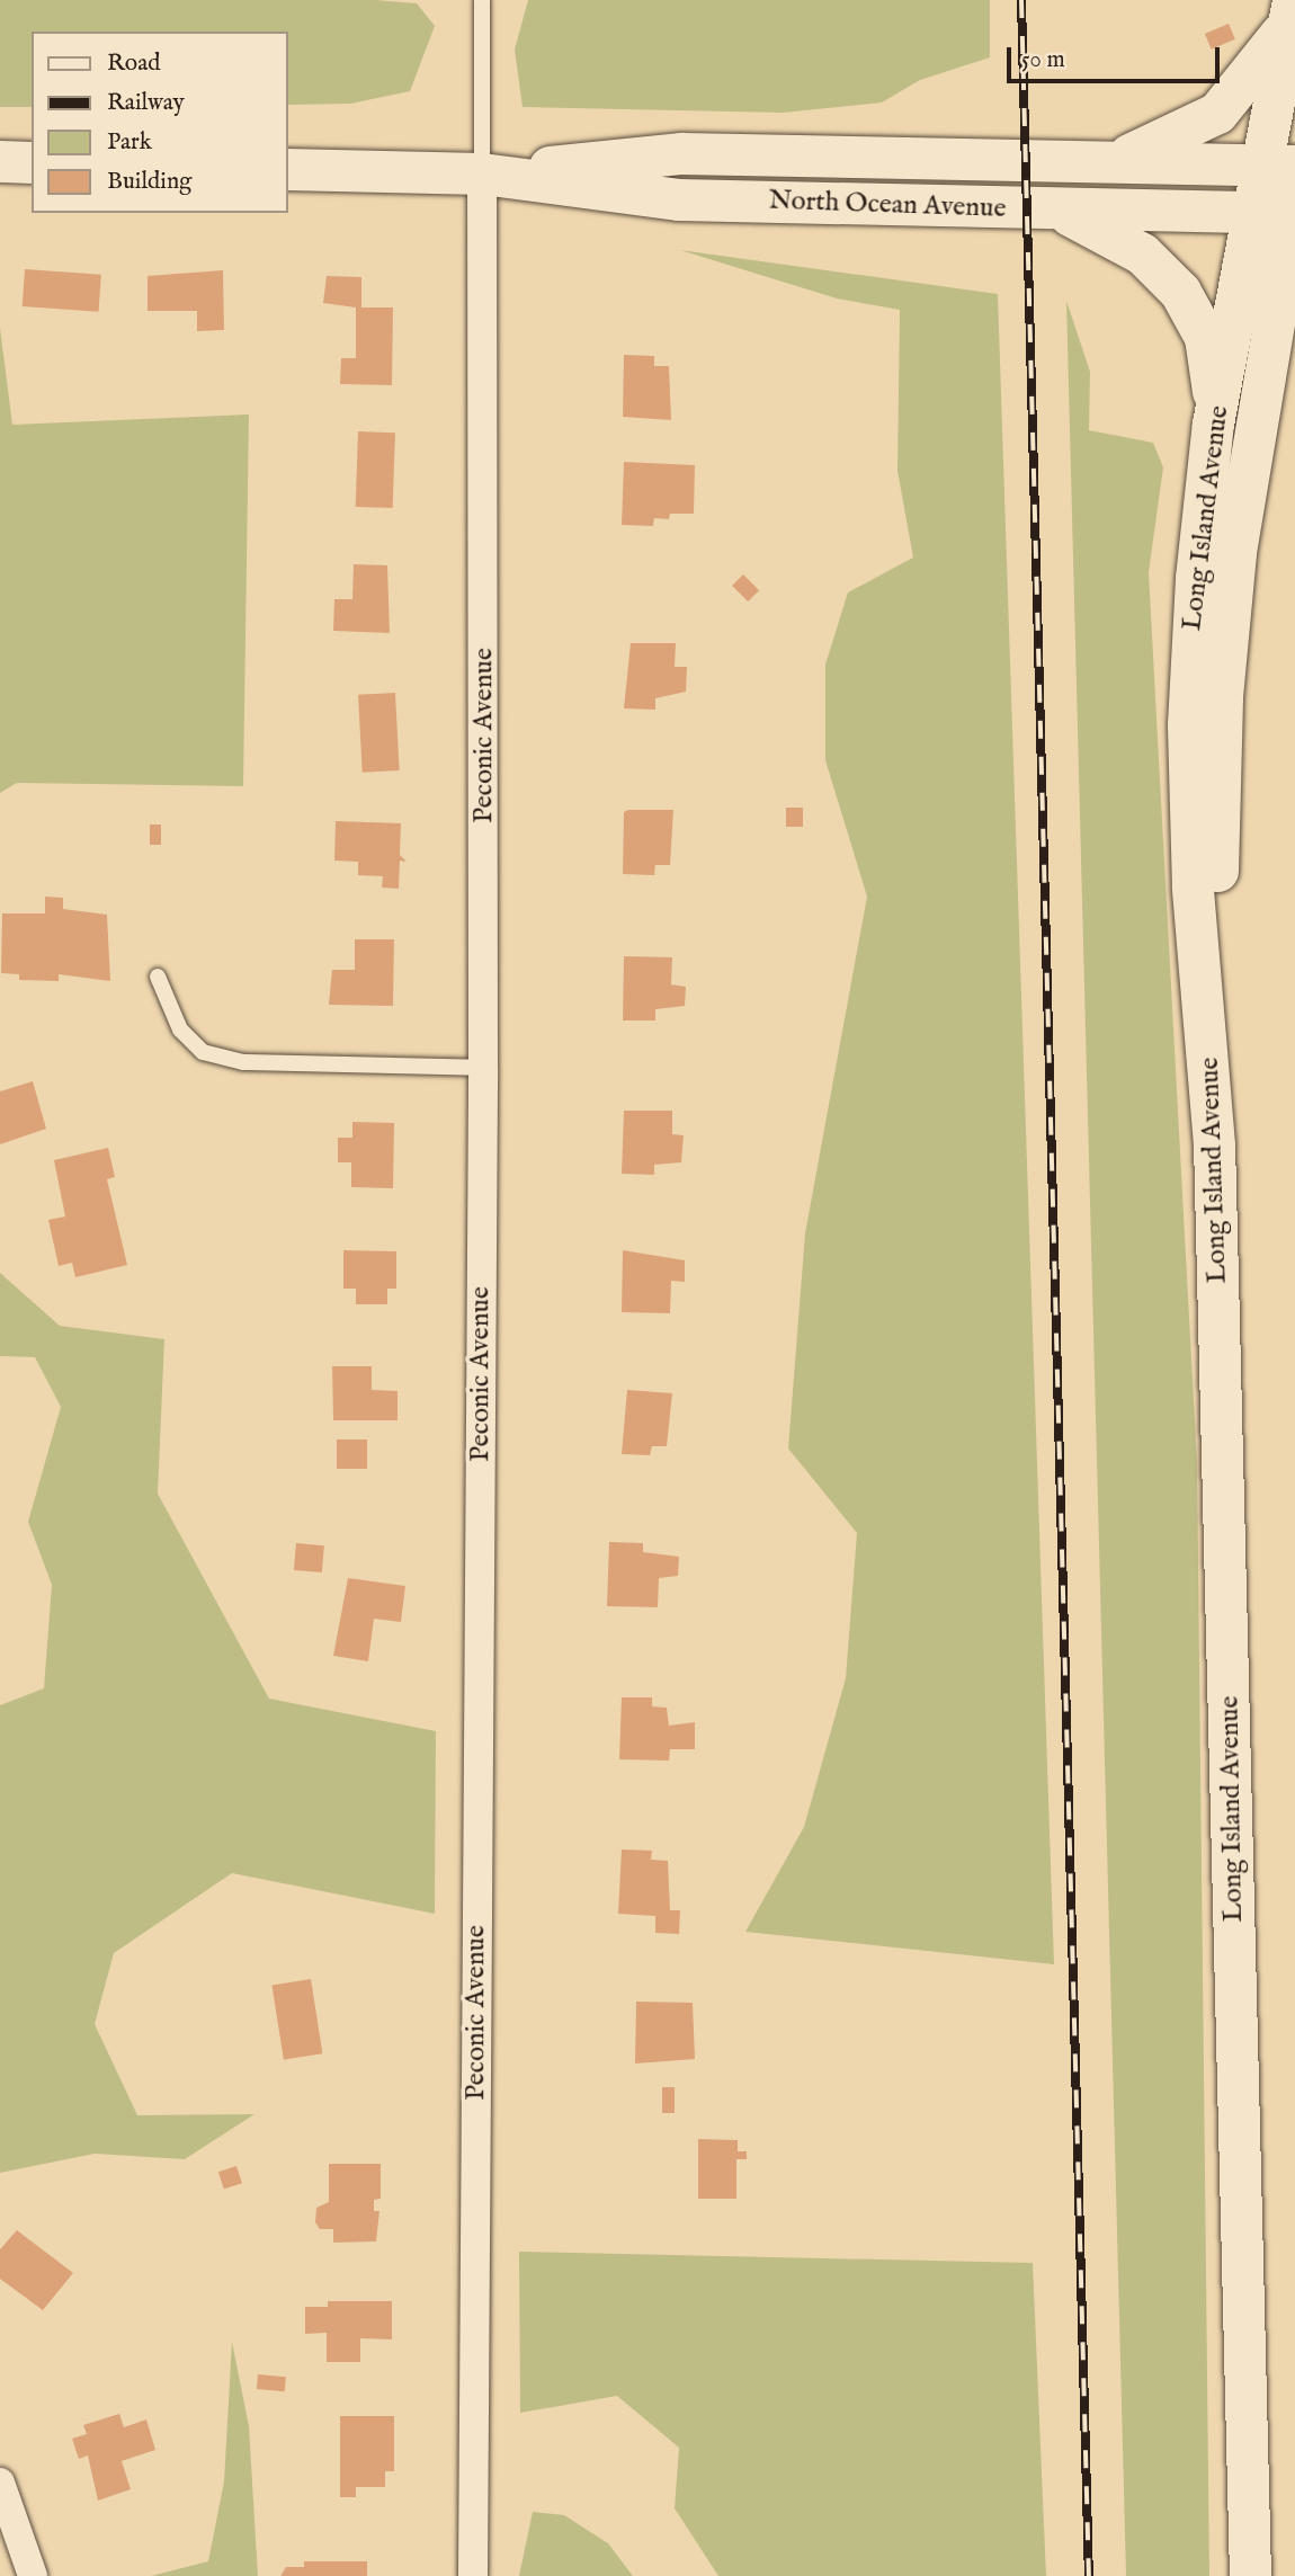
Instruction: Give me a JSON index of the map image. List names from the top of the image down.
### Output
{
  "streets": {
    "street": ["North Ocean Avenue", "Long Island Avenue", "Peconic Avenue"]
  },
  "crossings": [
    ["North Ocean Avenue", "Long Island Avenue"],
    ["North Ocean Avenue", "Peconic Avenue"]
  ],
  "legend": [
    "Road",
    "Railway",
    "Park",
    "Building"
  ],
  "scale_bar": "50 m"
}
